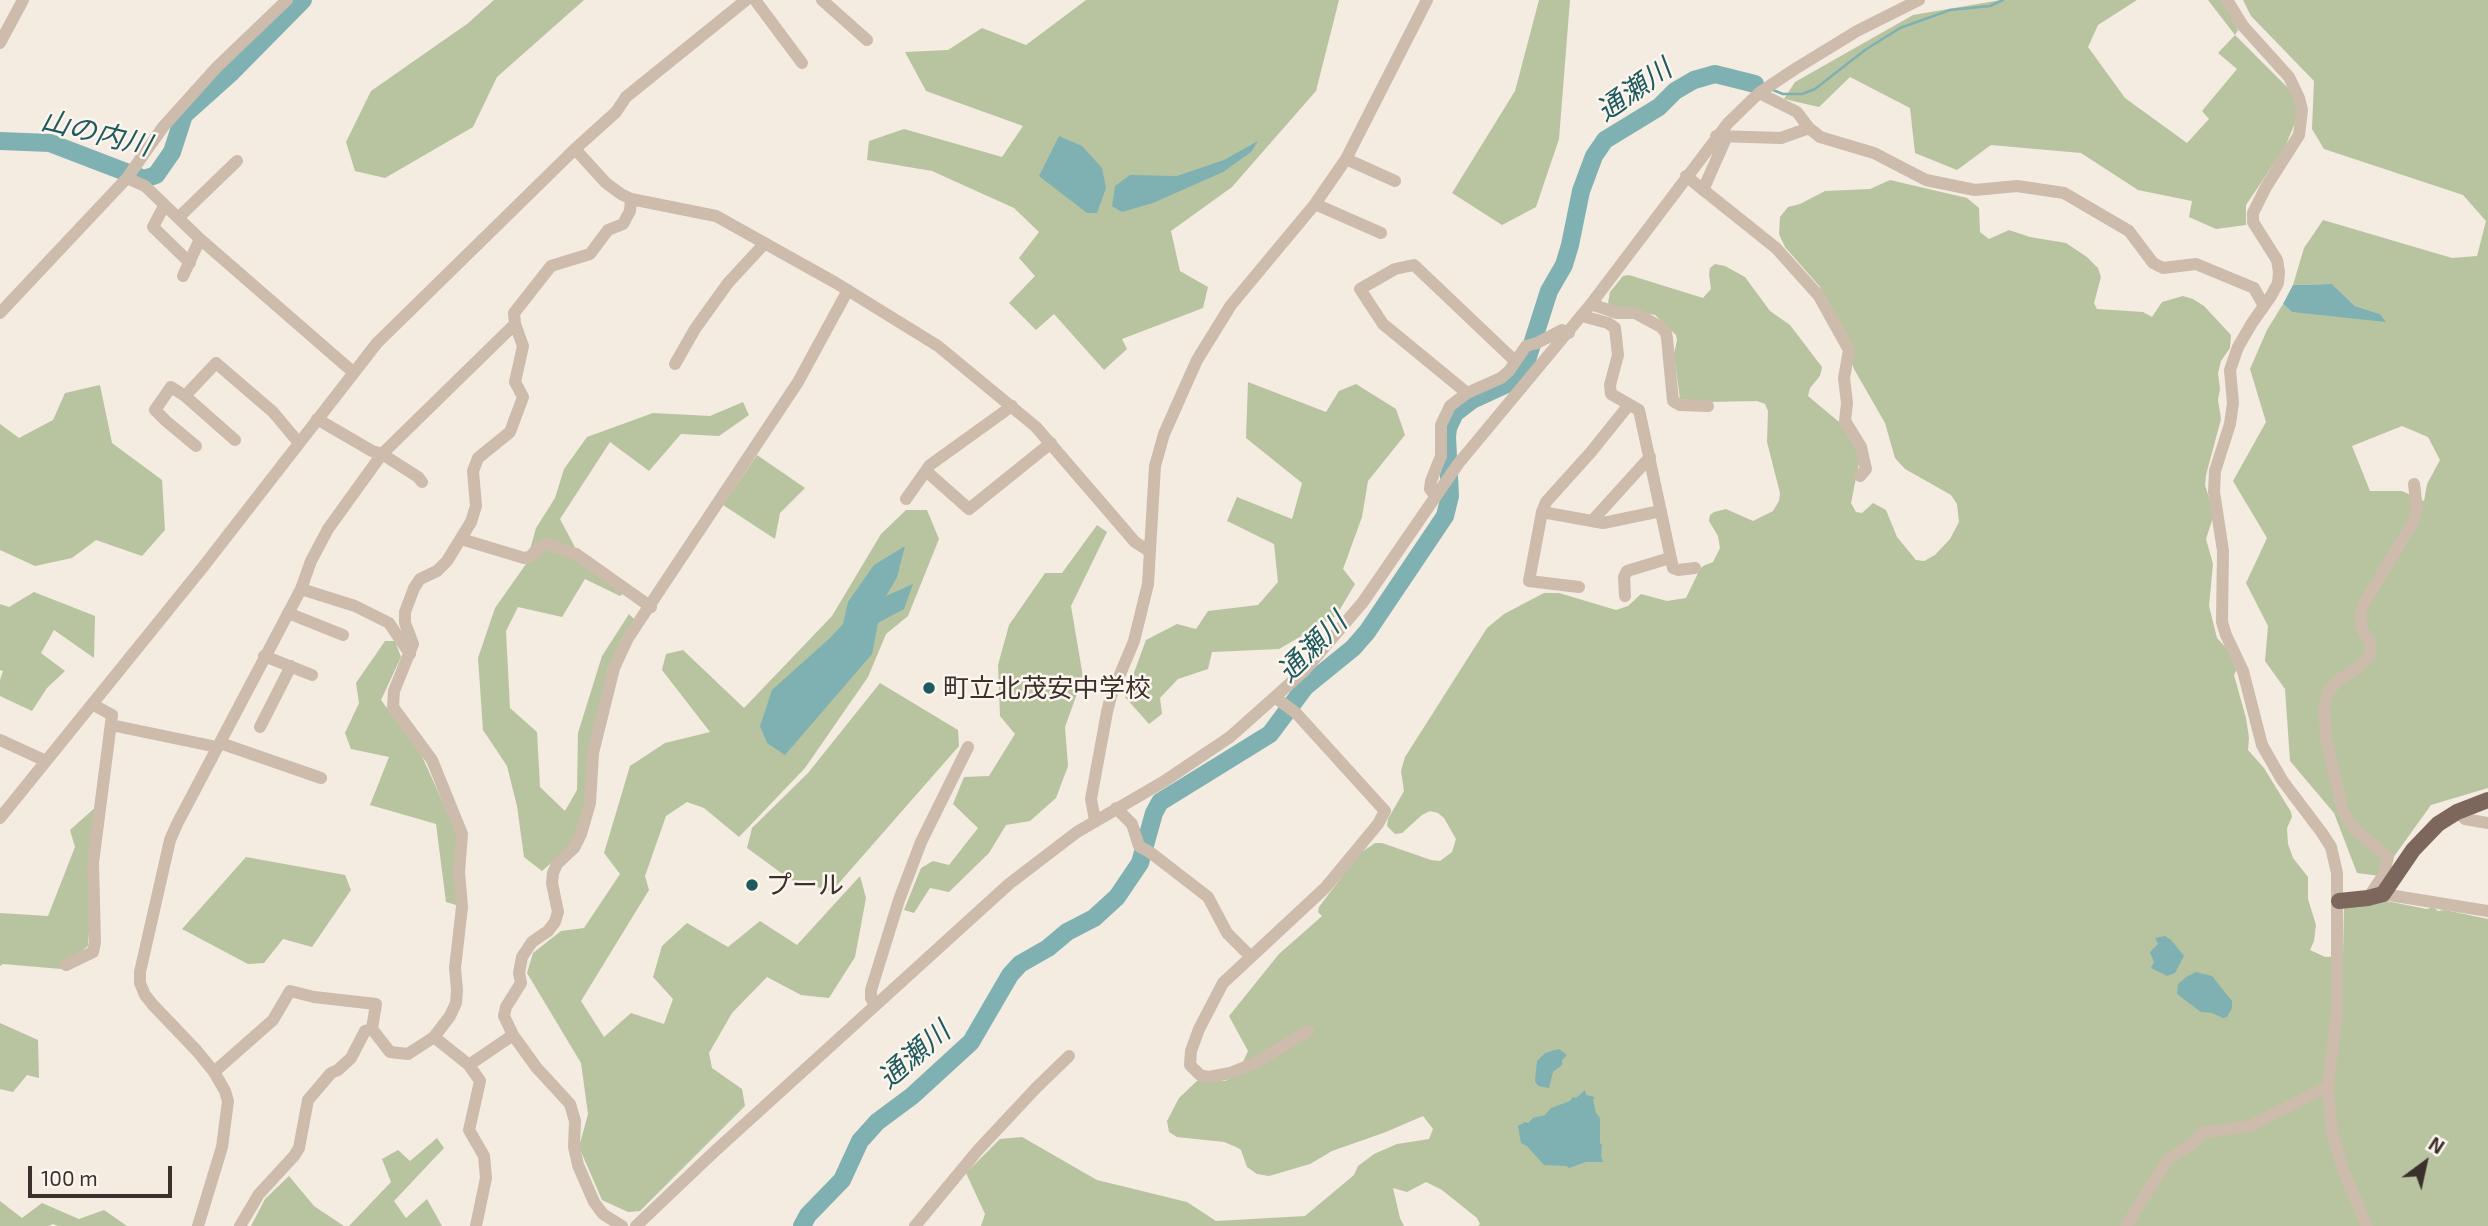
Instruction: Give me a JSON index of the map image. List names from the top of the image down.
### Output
{
  "water": ["通瀬川", "山の内川"],
  "places": ["町立北茂安中学校", "プール"],
  "scale_bar": "100 m",
  "north": "top right"
}
